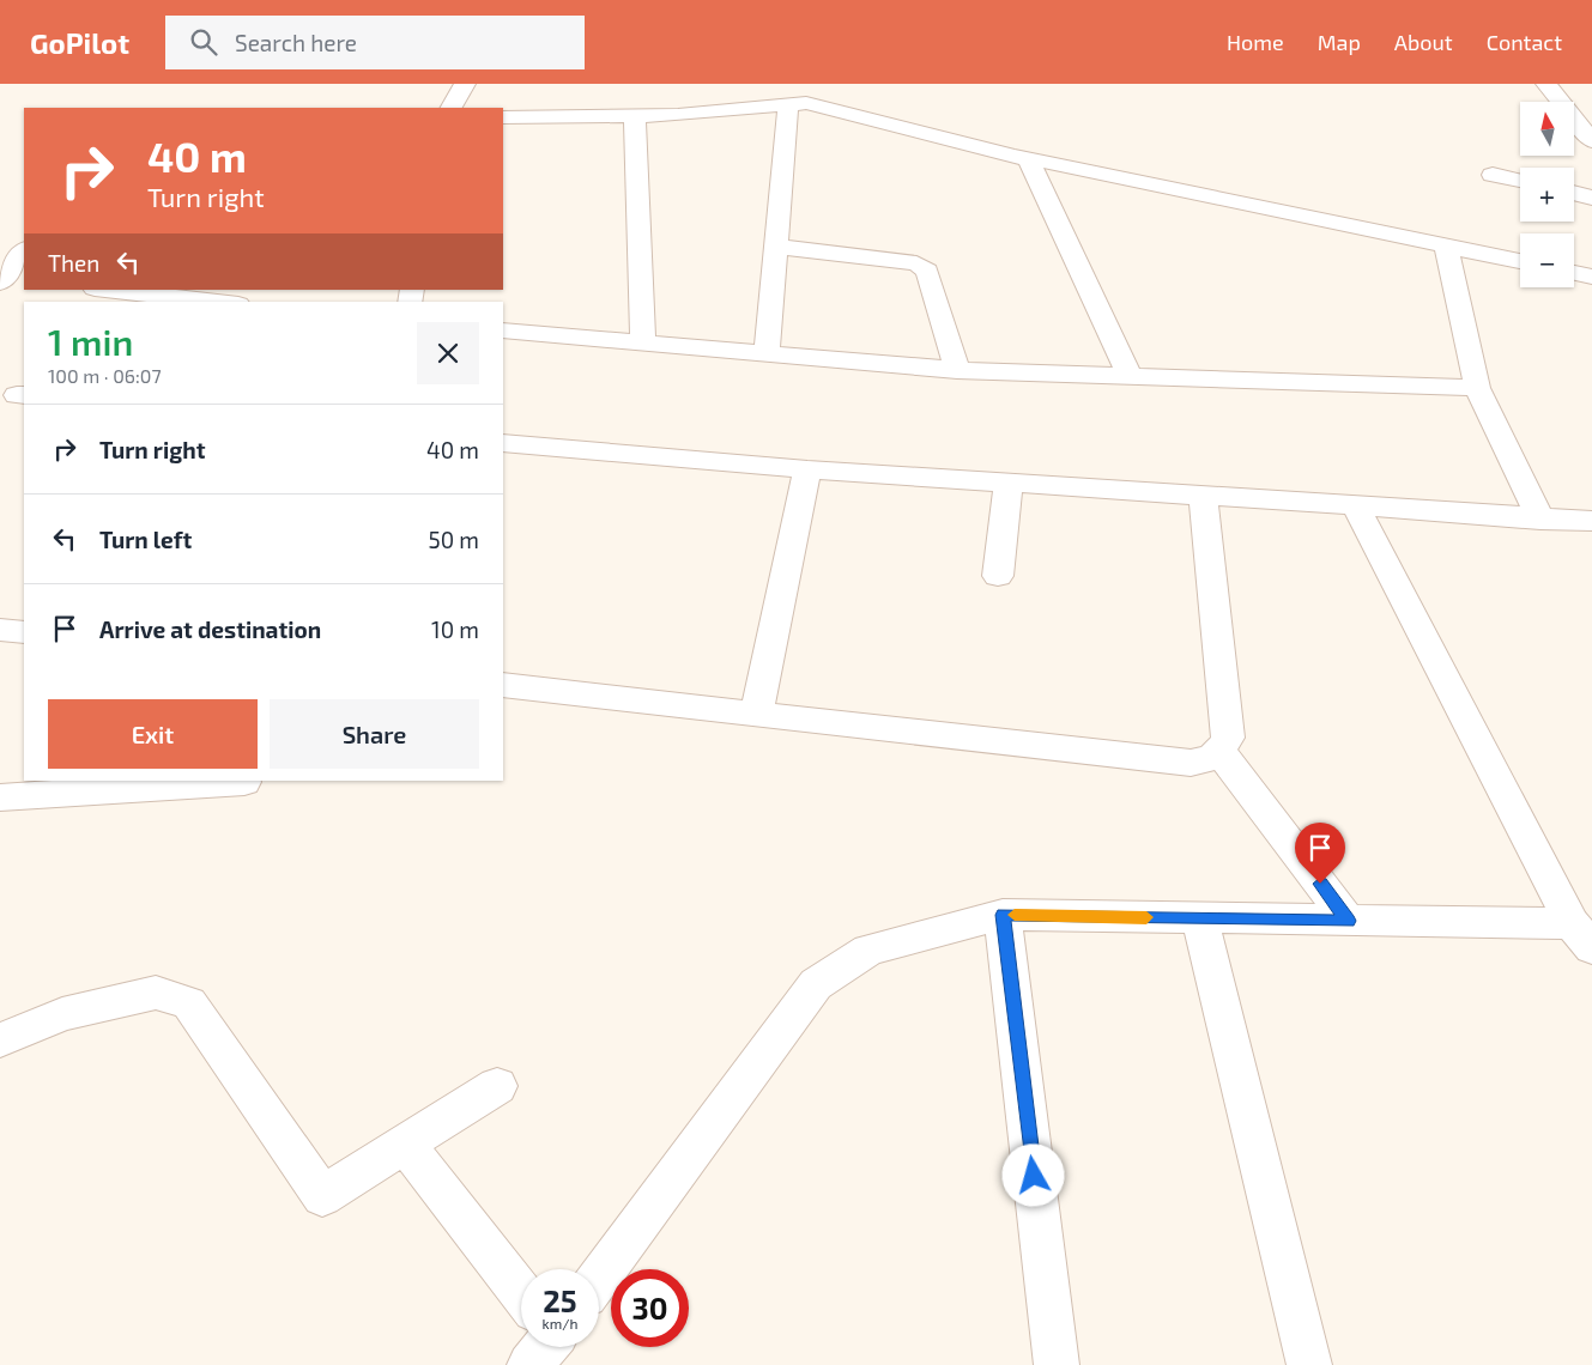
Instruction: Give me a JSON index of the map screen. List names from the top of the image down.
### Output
{
  "north": "top",
  "page": {
    "header": "GoPilot",
    "search": "Search here",
    "nav": [
      "Home",
      "Map",
      "About",
      "Contact"
    ],
    "map_buttons": ["+", "−"],
    "turn": ["40 m", "Turn right"],
    "then": "Then",
    "heading": ["1 min", "100 m · 06:07"],
    "list": [
      {
        "name": "Turn right",
        "value": "40 m"
      },
      {
        "name": "Turn left",
        "value": "50 m"
      },
      {
        "name": "Arrive at destination",
        "value": "10 m"
      }
    ],
    "buttons": ["Exit", "Share"],
    "speed": "25 km/h",
    "limit": "30"
  }
}
